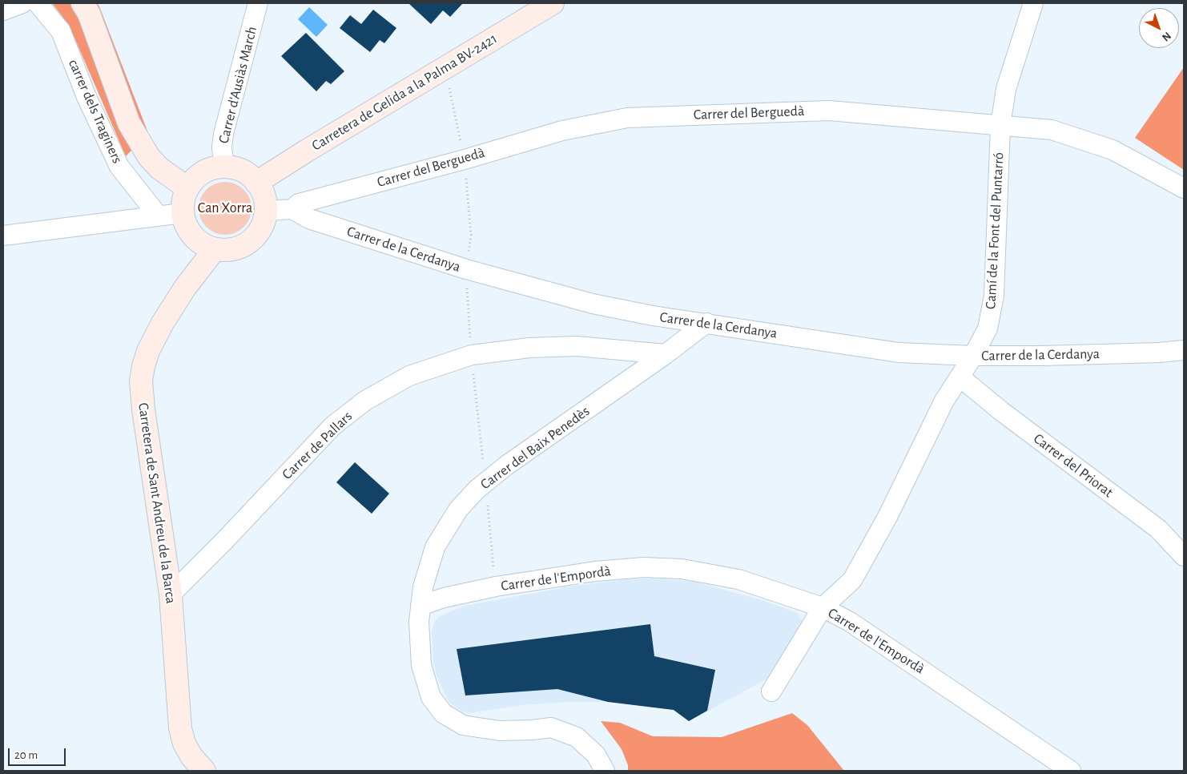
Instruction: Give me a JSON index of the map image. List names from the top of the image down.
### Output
{
  "streets": {
    "street": [
      "Carrer d'Ausiàs March",
      "Carretera de Gelida a la Palma BV-2421",
      "carrer dels Traginers",
      "Carrer del Berguedà",
      "Camí de la Font del Puntarró",
      "Carrer de la Cerdanya",
      "Carrer de Pallars",
      "Carrer del Baix Penedès",
      "Carrer del Priorat",
      "Carretera de Sant Andreu de la Barca",
      "Carrer de l'Empordà"
    ]
  },
  "crossings": [
    ["Carrer d'Ausiàs March", "Carretera de Gelida a la Palma BV-2421"],
    ["Carrer d'Ausiàs March", "Carrer de la Cerdanya"],
    ["Carrer d'Ausiàs March", "Carretera de Sant Andreu de la Barca"],
    ["Carretera de Gelida a la Palma BV-2421", "Carrer de la Cerdanya"],
    ["Carretera de Gelida a la Palma BV-2421", "Carretera de Sant Andreu de la Barca"],
    ["Carrer del Berguedà", "Camí de la Font del Puntarró"],
    ["Carrer del Berguedà", "Carrer de la Cerdanya"],
    ["Camí de la Font del Puntarró", "Carrer de la Cerdanya"],
    ["Camí de la Font del Puntarró", "Carrer del Priorat"],
    ["Camí de la Font del Puntarró", "Carrer de l'Empordà"],
    ["Carrer de la Cerdanya", "Carrer del Baix Penedès"],
    ["Carrer de la Cerdanya", "Carretera de Sant Andreu de la Barca"],
    ["Carrer de Pallars", "Carrer del Baix Penedès"],
    ["Carrer de Pallars", "Carretera de Sant Andreu de la Barca"],
    ["Carrer del Baix Penedès", "Carrer de l'Empordà"]
  ],
  "parks": ["Can Xorra"],
  "scale_bar": "20 m",
  "north": "bottom right"
}
